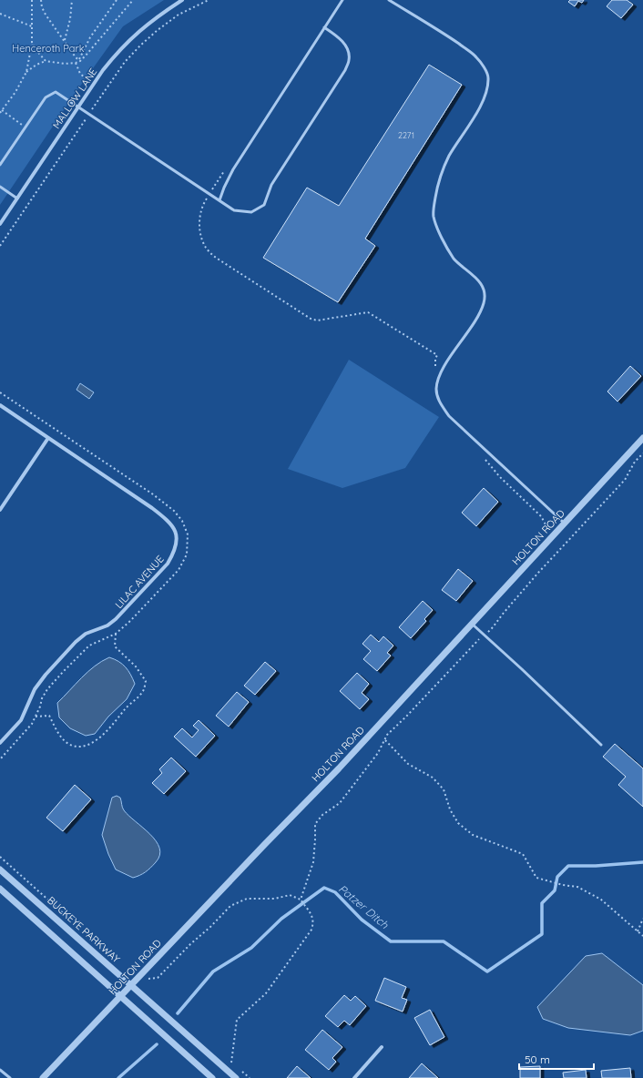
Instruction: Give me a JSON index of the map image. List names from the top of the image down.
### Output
{
  "streets": {
    "street": [
      "MALLOW LANE",
      "HOLTON ROAD",
      "LILAC AVENUE",
      "BUCKEYE PARKWAY"
    ]
  },
  "crossings": [
    ["HOLTON ROAD", "BUCKEYE PARKWAY"]
  ],
  "water": ["Patzer Ditch"],
  "parks": ["Henceroth Park"],
  "house_numbers": ["2271"],
  "scale_bar": "50 m"
}
